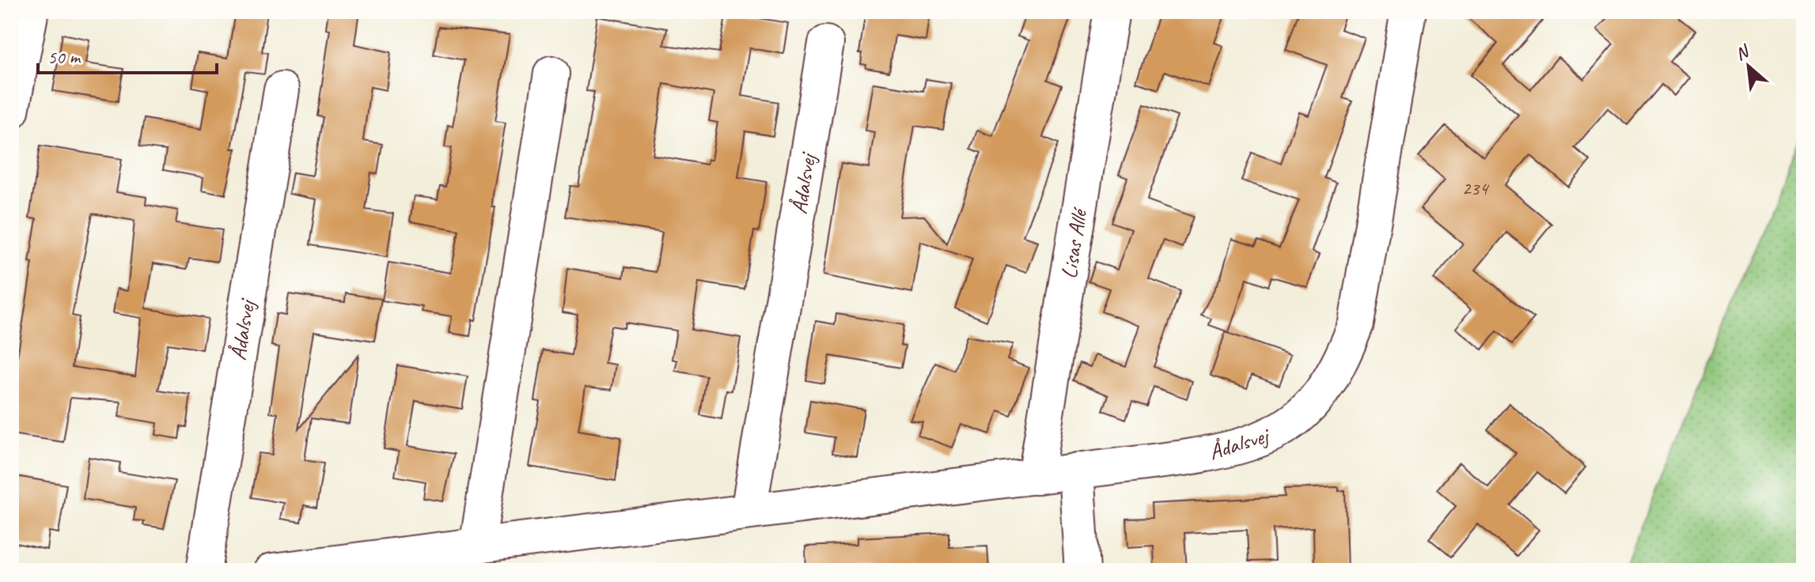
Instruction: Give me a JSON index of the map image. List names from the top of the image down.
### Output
{
  "streets": {
    "street": ["Ådalsvej", "Lisas Allé"]
  },
  "crossings": [
    ["Ådalsvej", "Lisas Allé"]
  ],
  "house_numbers": ["234"],
  "scale_bar": "50 m",
  "north": "top left"
}
